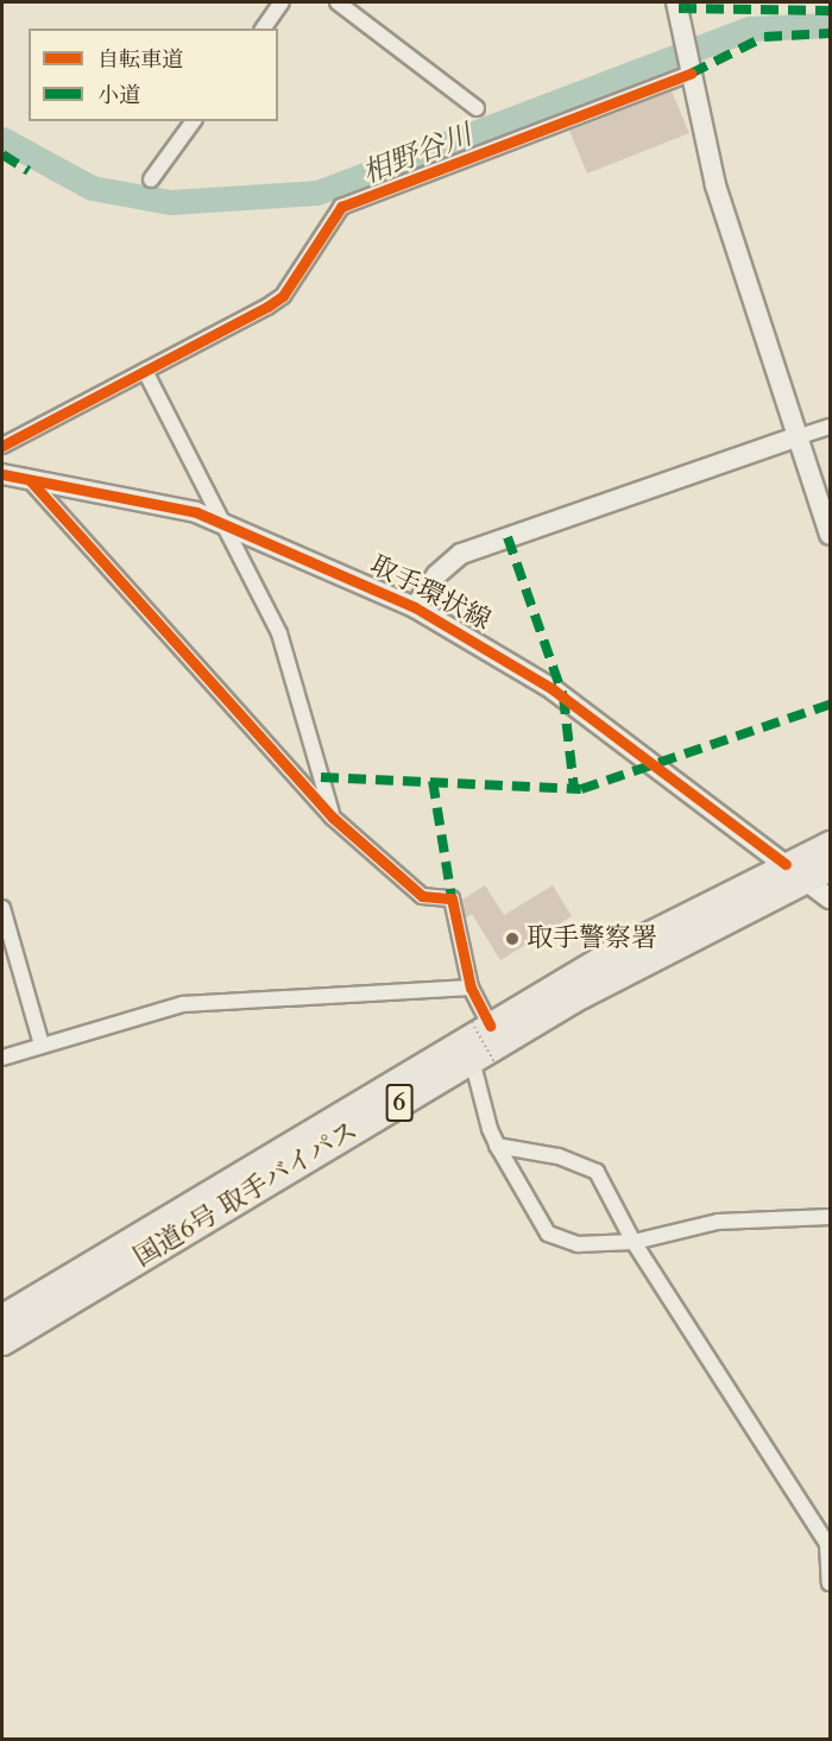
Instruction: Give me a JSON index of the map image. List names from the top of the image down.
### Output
{
  "streets": {
    "highway": ["6", "国道6号 取手バイパス"],
    "street": ["取手環状線"]
  },
  "crossings": [
    ["取手環状線", "国道6号 取手バイパス"]
  ],
  "water": ["相野谷川"],
  "places": ["取手警察署"],
  "legend": ["自転車道", "小道"]
}
